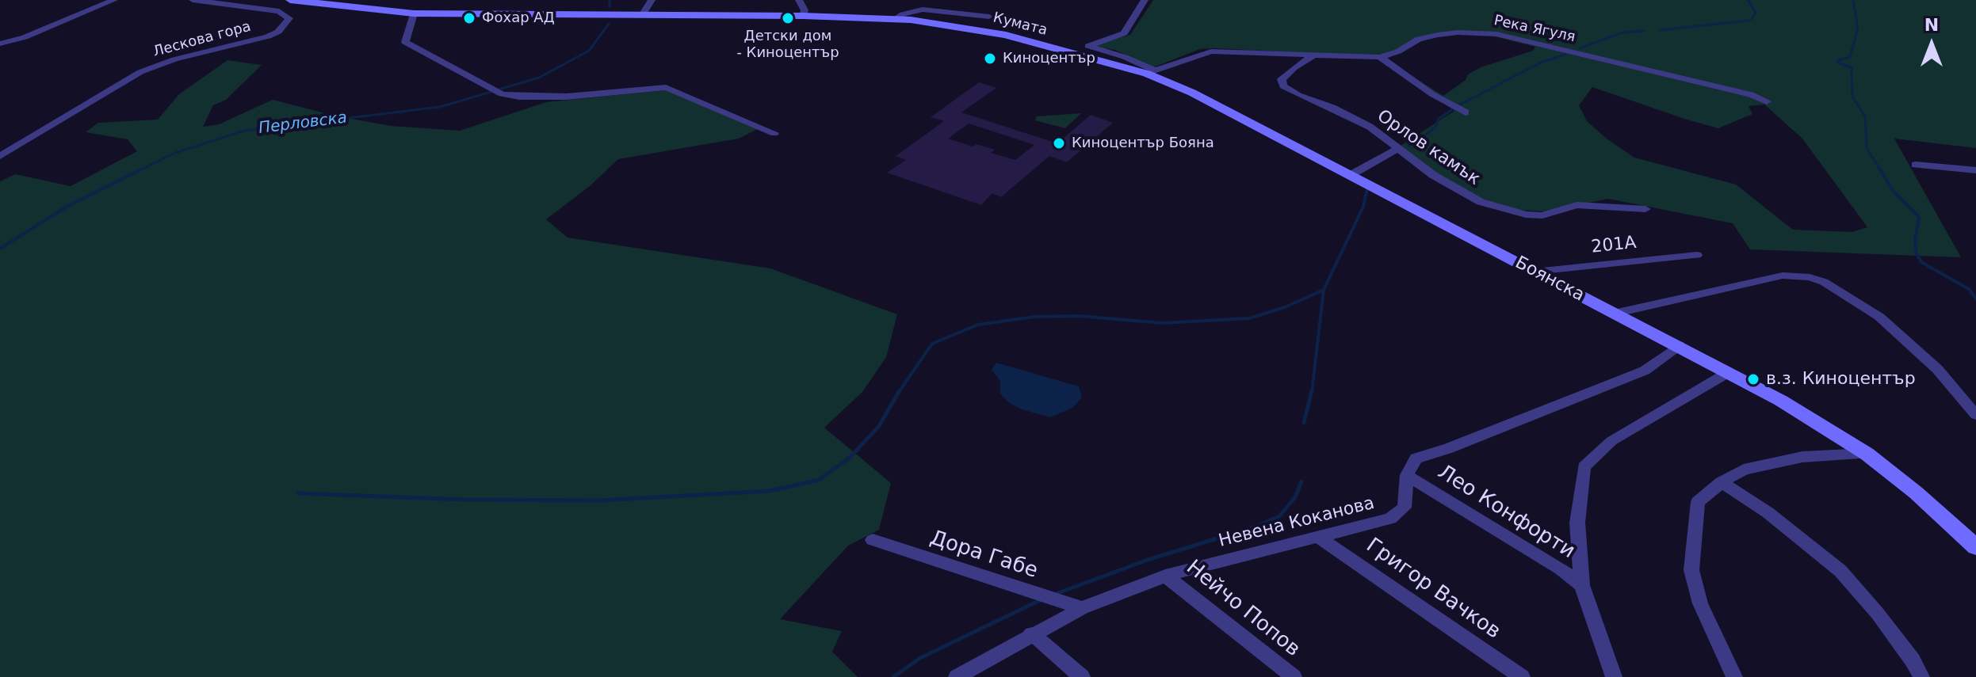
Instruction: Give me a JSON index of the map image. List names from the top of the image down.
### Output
{
  "streets": {
    "main road": ["Кумата", "Боянска"],
    "street": [
      "Река Ягуля",
      "Лескова гора",
      "Орлов камък",
      "201А",
      "Лео Конфорти",
      "Невена Коканова",
      "Дора Габе",
      "Григор Вачков",
      "Нейчо Попов"
    ]
  },
  "crossings": [
    ["Кумата", "Боянска"],
    ["Река Ягуля", "Орлов камък"],
    ["Река Ягуля", "Боянска"],
    ["201А", "Боянска"],
    ["Лео Конфорти", "Невена Коканова"],
    ["Невена Коканова", "Дора Габе"],
    ["Невена Коканова", "Григор Вачков"],
    ["Невена Коканова", "Нейчо Попов"]
  ],
  "water": ["Перловска"],
  "places": [
    "Фохар АД",
    "Детски дом - Киноцентър",
    "Киноцентър",
    "Киноцентър Бояна",
    "в.з. Киноцентър"
  ],
  "north": "top"
}
